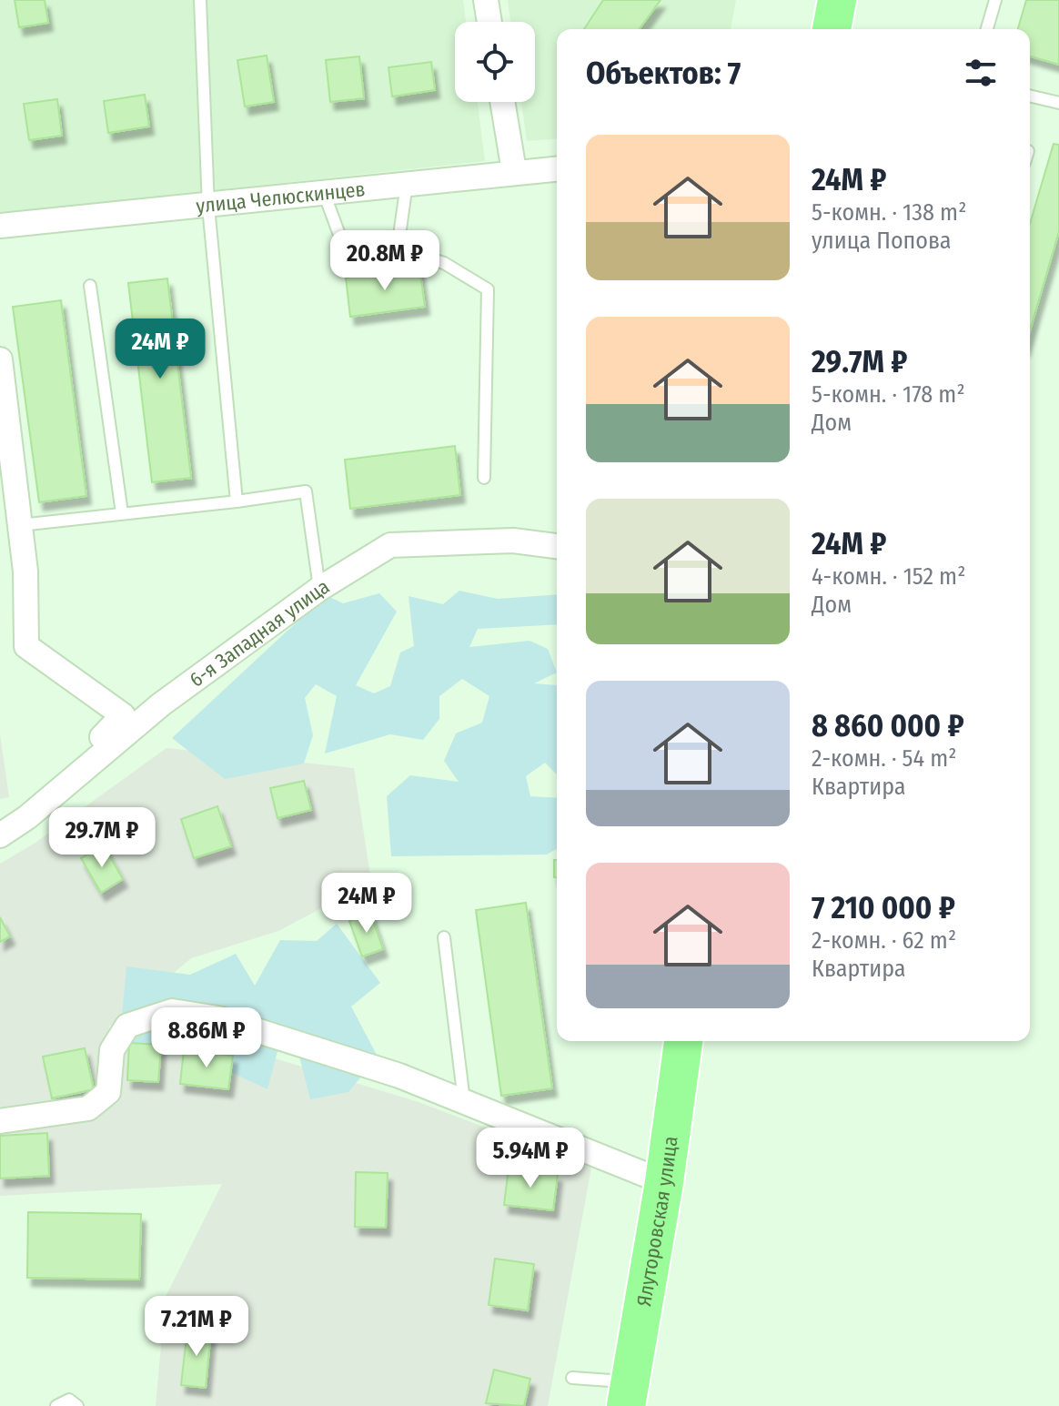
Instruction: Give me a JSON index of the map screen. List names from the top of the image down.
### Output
{
  "streets": {
    "main road": ["Ялуторовская улица"],
    "street": ["улица Челюскинцев", "6-я Западная улица"]
  },
  "page": {
    "heading": "Объектов: 7",
    "list": [
      {
        "name": "24M ₽",
        "note": "5-комн. · 138 m² · улица Попова"
      },
      {
        "name": "29.7M ₽",
        "note": "5-комн. · 178 m² · Дом"
      },
      {
        "name": "24M ₽",
        "note": "4-комн. · 152 m² · Дом"
      },
      {
        "name": "8 860 000 ₽",
        "note": "2-комн. · 54 m² · Квартира"
      },
      {
        "name": "7 210 000 ₽",
        "note": "2-комн. · 62 m² · Квартира"
      }
    ],
    "price": [
      "20.8M ₽",
      "24M ₽",
      "29.7M ₽",
      "24M ₽",
      "8.86M ₽",
      "5.94M ₽",
      "7.21M ₽"
    ]
  }
}
